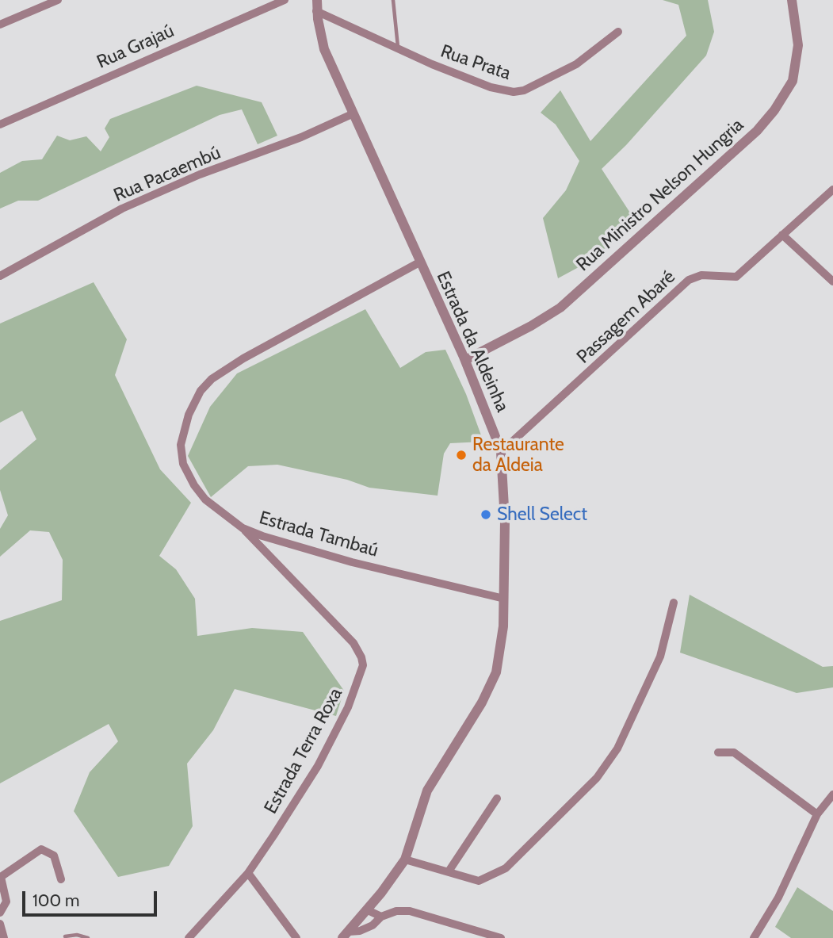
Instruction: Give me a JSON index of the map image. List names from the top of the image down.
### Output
{
  "streets": {
    "street": [
      "Rua Grajaú",
      "Rua Prata",
      "Rua Pacaembú",
      "Rua Ministro Nelson Hungria",
      "Passagem Abaré",
      "Estrada da Aldeinha",
      "Estrada Tambaú",
      "Estrada Terra Roxa"
    ]
  },
  "crossings": [
    ["Rua Prata", "Estrada da Aldeinha"],
    ["Rua Pacaembú", "Estrada da Aldeinha"],
    ["Rua Ministro Nelson Hungria", "Estrada da Aldeinha"],
    ["Passagem Abaré", "Estrada da Aldeinha"],
    ["Estrada da Aldeinha", "Estrada Tambaú"],
    ["Estrada Tambaú", "Estrada Terra Roxa"]
  ],
  "places": ["Restaurante da Aldeia", "Shell Select"],
  "scale_bar": "100 m"
}
